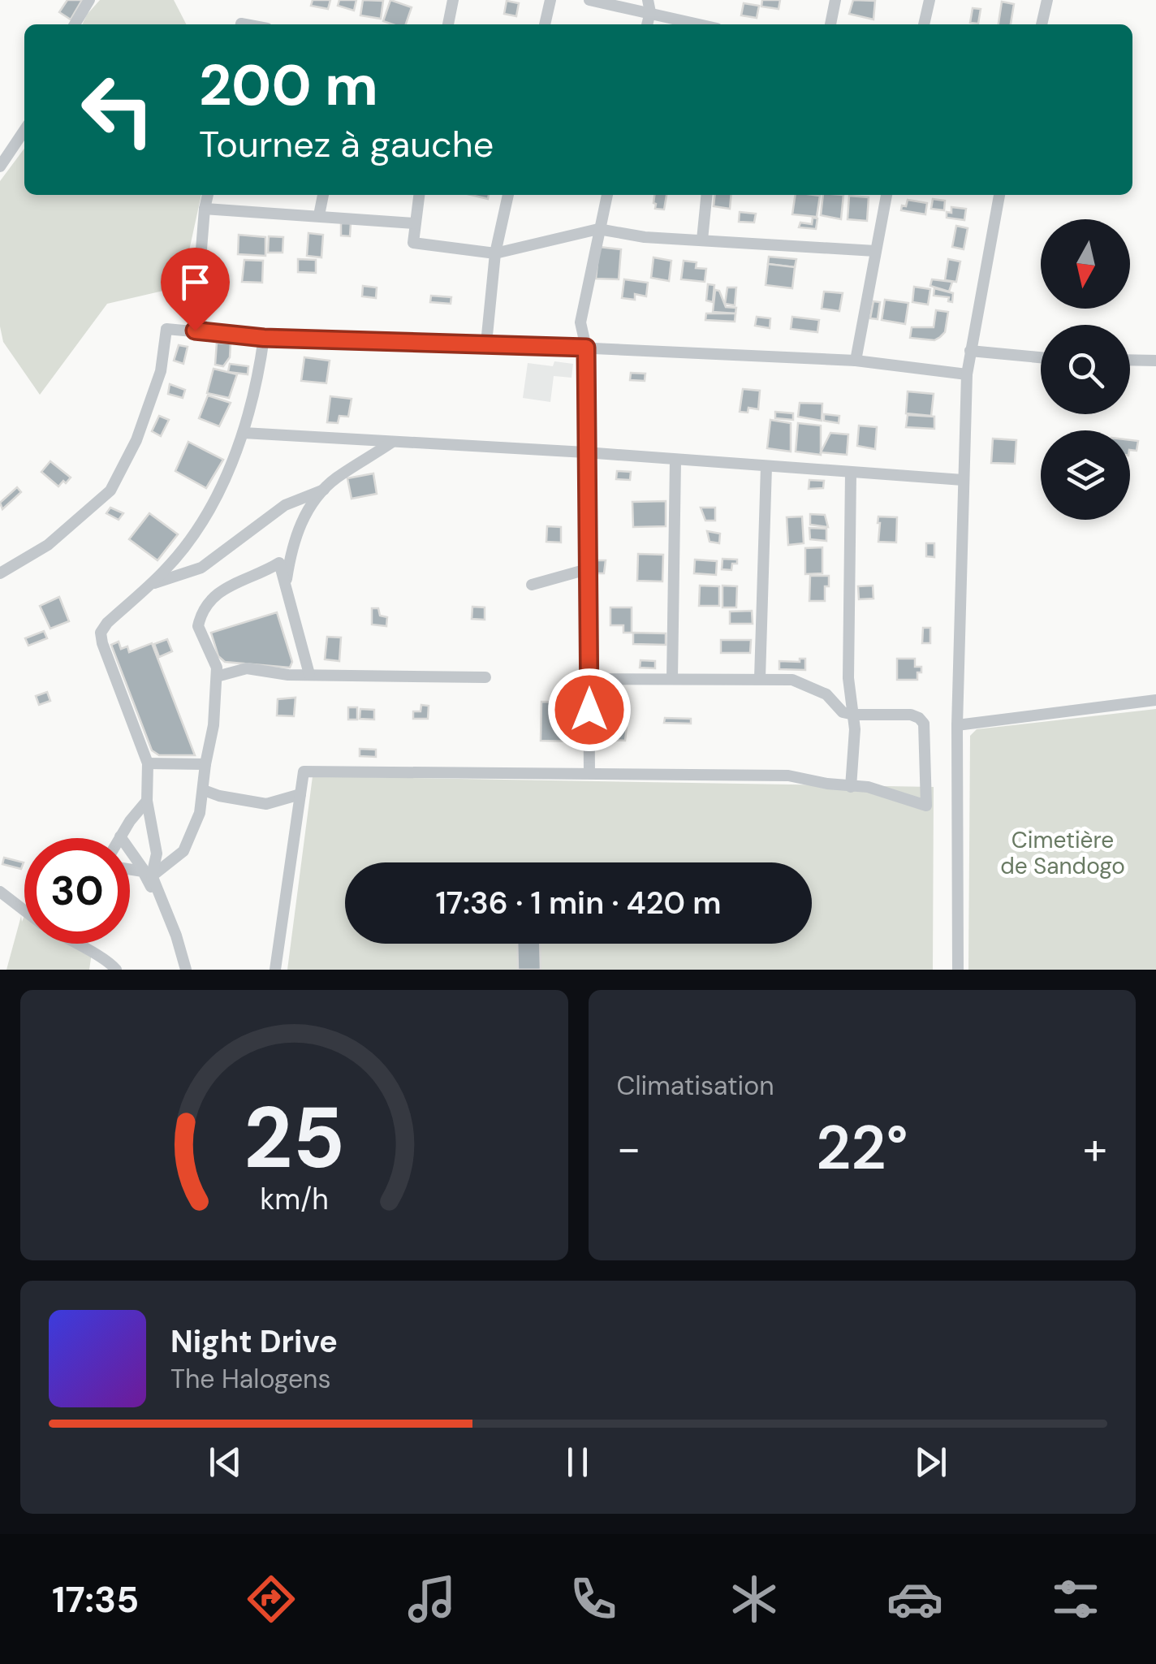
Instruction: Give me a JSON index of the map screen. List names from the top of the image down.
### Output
{
  "parks": ["Cimetière de Sandogo"],
  "north": "bottom",
  "page": {
    "turn": ["200 m", "Tournez à gauche"],
    "limit": "30",
    "trip": "17:36 · 1 min · 420 m",
    "tile": "Climatisation",
    "heat": ["−", "22°", "+"],
    "song": ["Night Drive", "The Halogens"],
    "tabs": "17:35",
    "gauge": ["25", "km/h"]
  }
}
